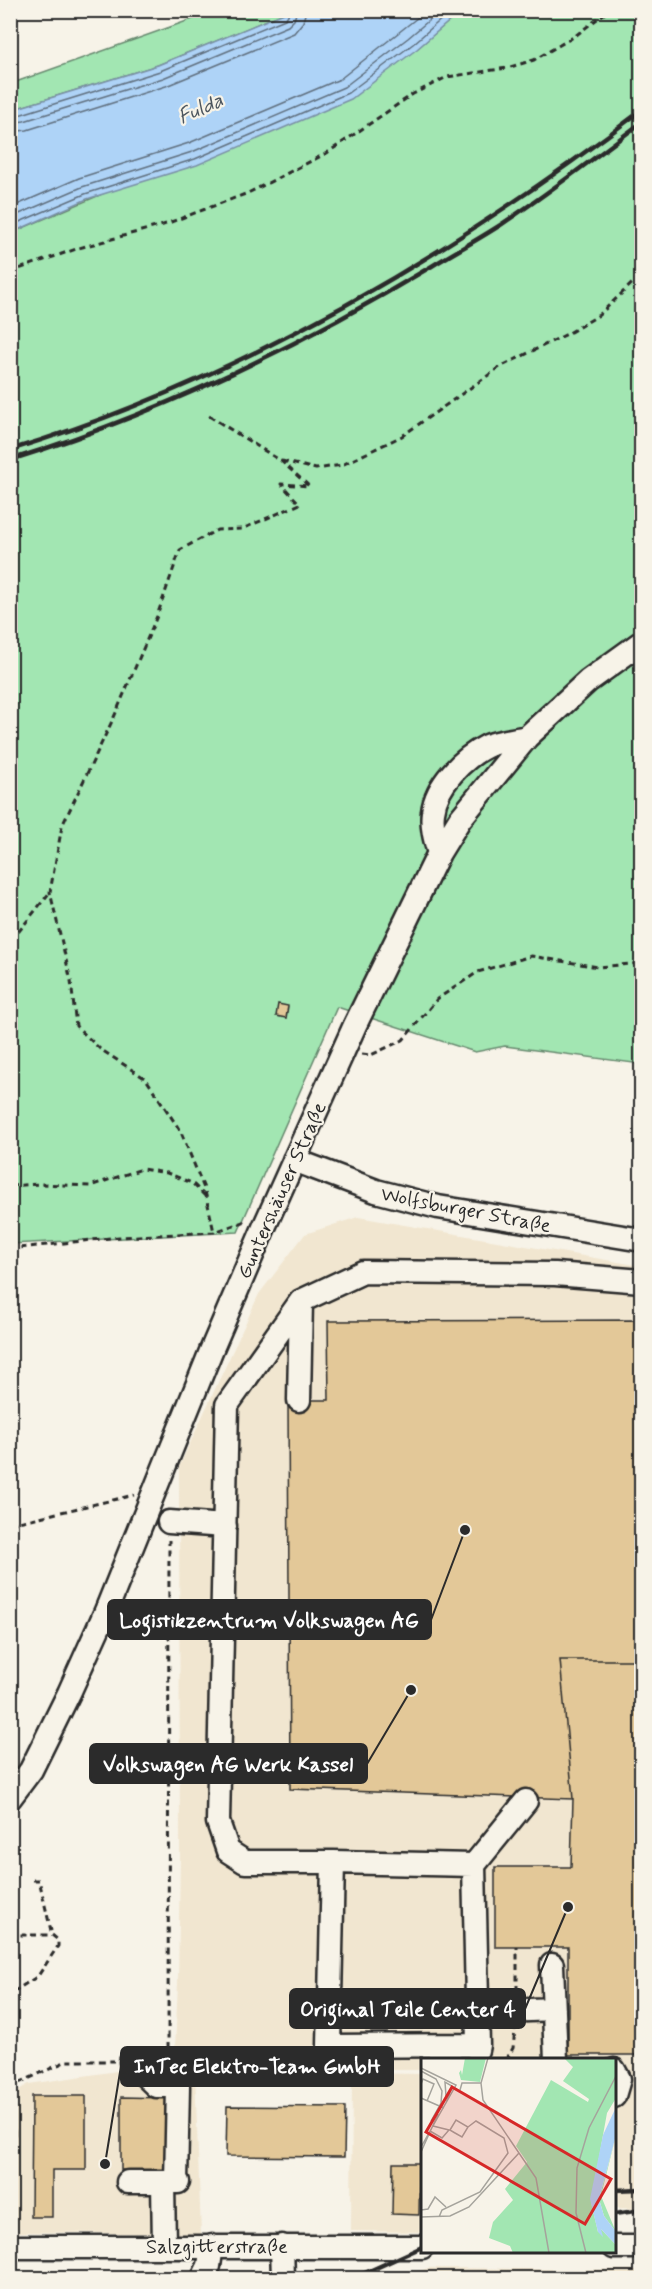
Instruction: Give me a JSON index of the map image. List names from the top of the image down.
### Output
{
  "streets": {
    "street": ["Guntershäuser Straße", "Wolfsburger Straße", "Salzgitterstraße"]
  },
  "crossings": [
    ["Guntershäuser Straße", "Wolfsburger Straße"]
  ],
  "water": ["Fulda"],
  "places": [
    "Logistikzentrum Volkswagen AG",
    "Volkswagen AG Werk Kassel",
    "Original Teile Center 4",
    "InTec Elektro-Team GmbH"
  ]
}
